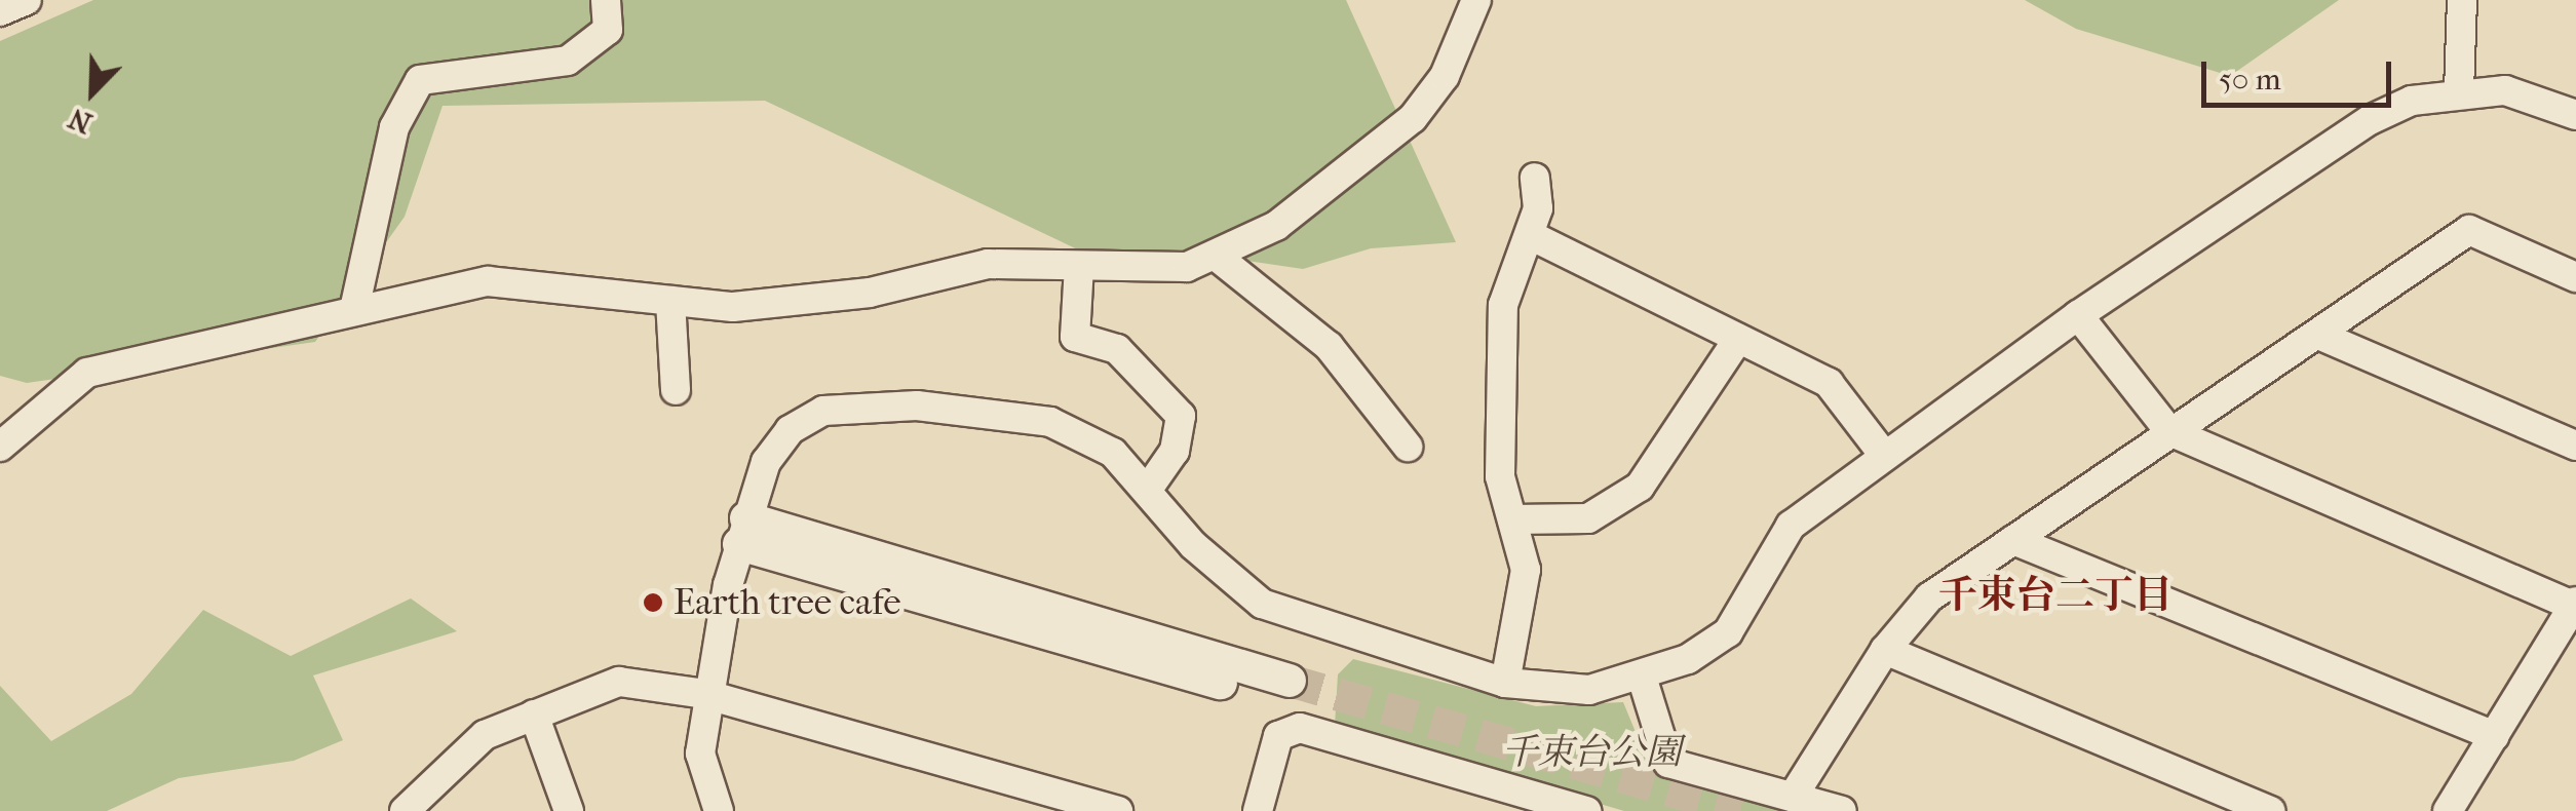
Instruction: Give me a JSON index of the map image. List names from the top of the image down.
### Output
{
  "districts": ["千束台二丁目"],
  "parks": ["千束台公園"],
  "places": ["Earth tree cafe"],
  "scale_bar": "50 m",
  "north": "bottom left"
}
